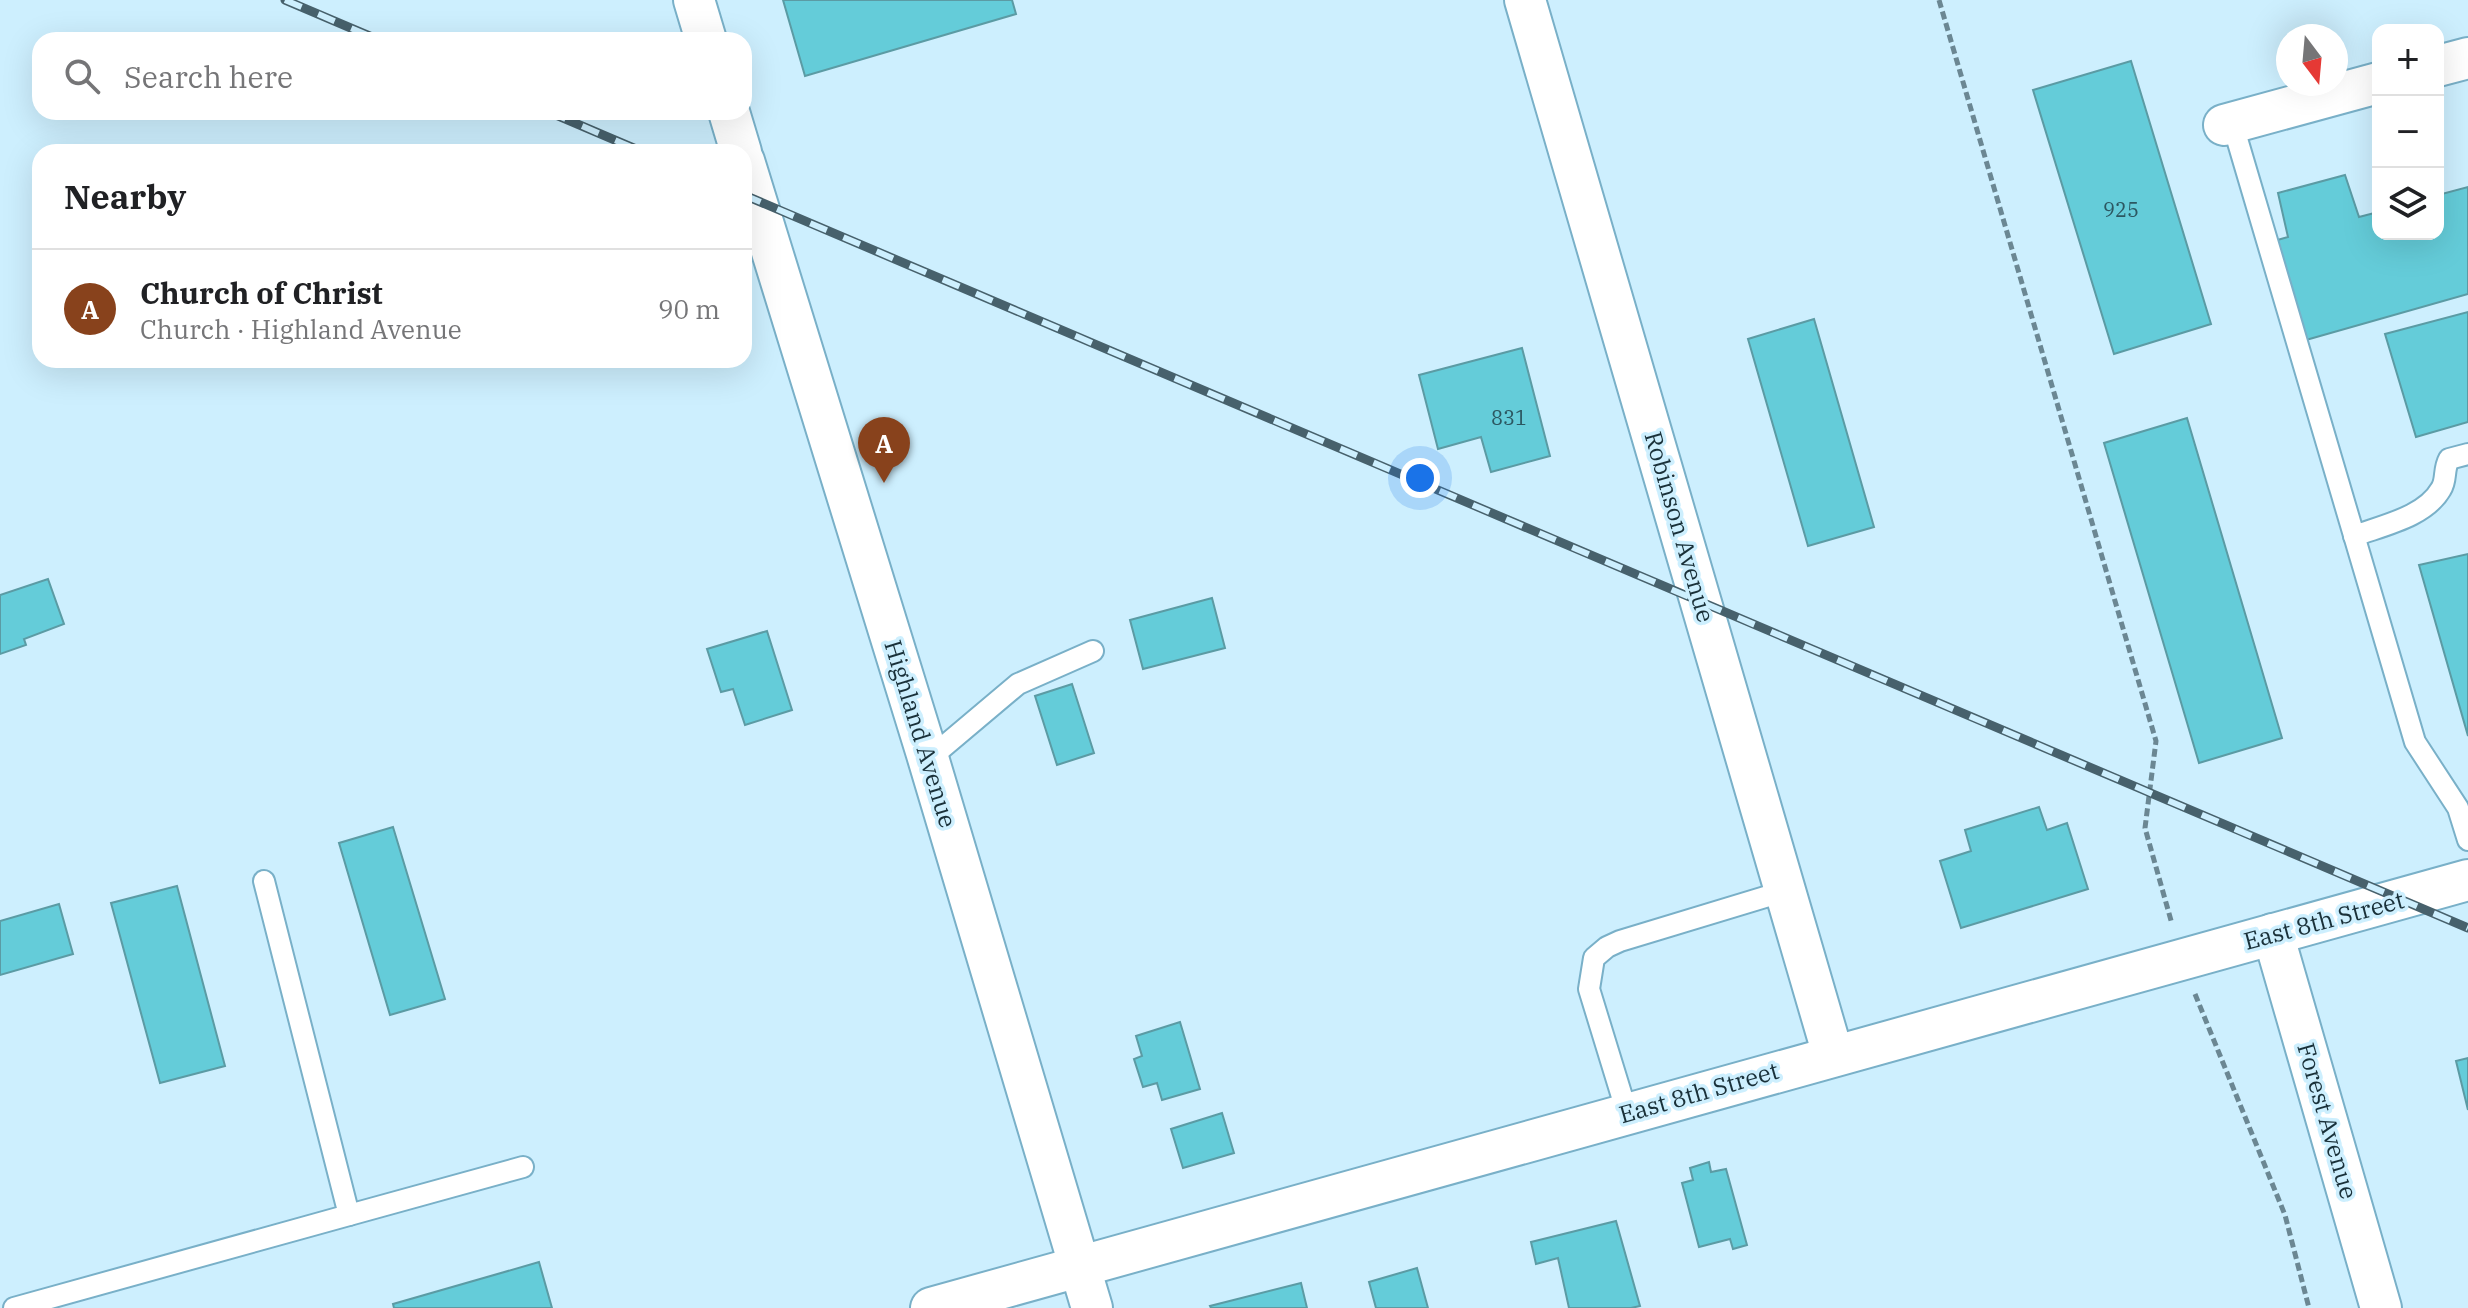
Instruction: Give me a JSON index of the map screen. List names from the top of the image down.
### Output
{
  "streets": {
    "street": [
      "Robinson Avenue",
      "Highland Avenue",
      "East 8th Street",
      "Forest Avenue"
    ]
  },
  "crossings": [
    ["Robinson Avenue", "East 8th Street"],
    ["Highland Avenue", "East 8th Street"],
    ["East 8th Street", "Forest Avenue"]
  ],
  "house_numbers": ["925", "831"],
  "north": "bottom",
  "page": {
    "map_buttons": ["+", "−"],
    "search": "Search here",
    "heading": "Nearby",
    "list": [
      {
        "mark": "A",
        "name": "Church of Christ",
        "note": "Church · Highland Avenue",
        "value": "90 m"
      }
    ],
    "pins": "A"
  }
}
